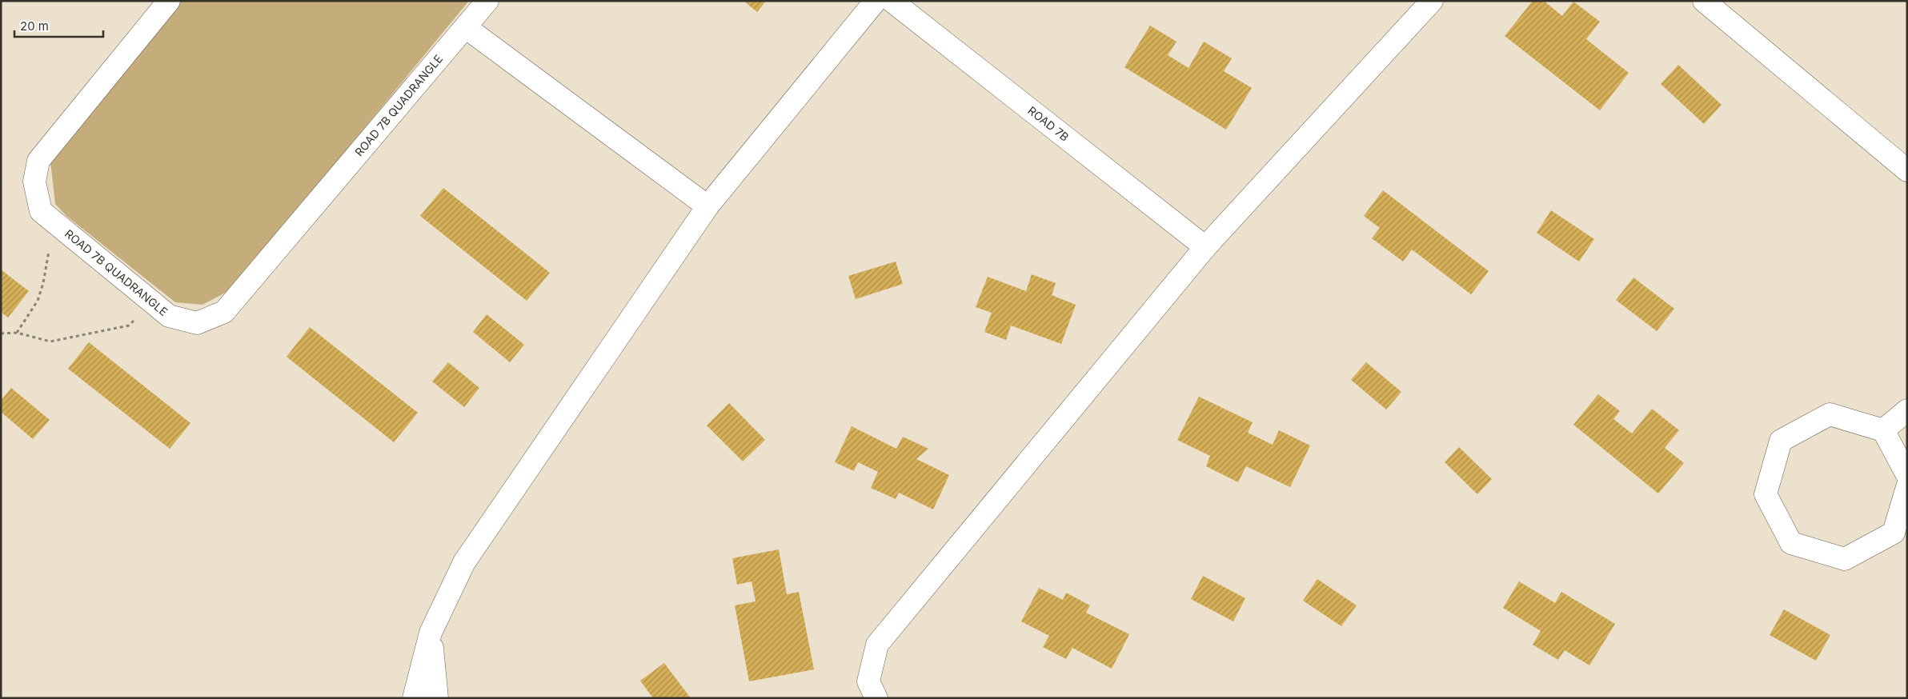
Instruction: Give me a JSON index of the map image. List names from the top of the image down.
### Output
{
  "streets": {
    "street": ["ROAD 7B QUADRANGLE", "ROAD 7B"]
  },
  "scale_bar": "20 m"
}
